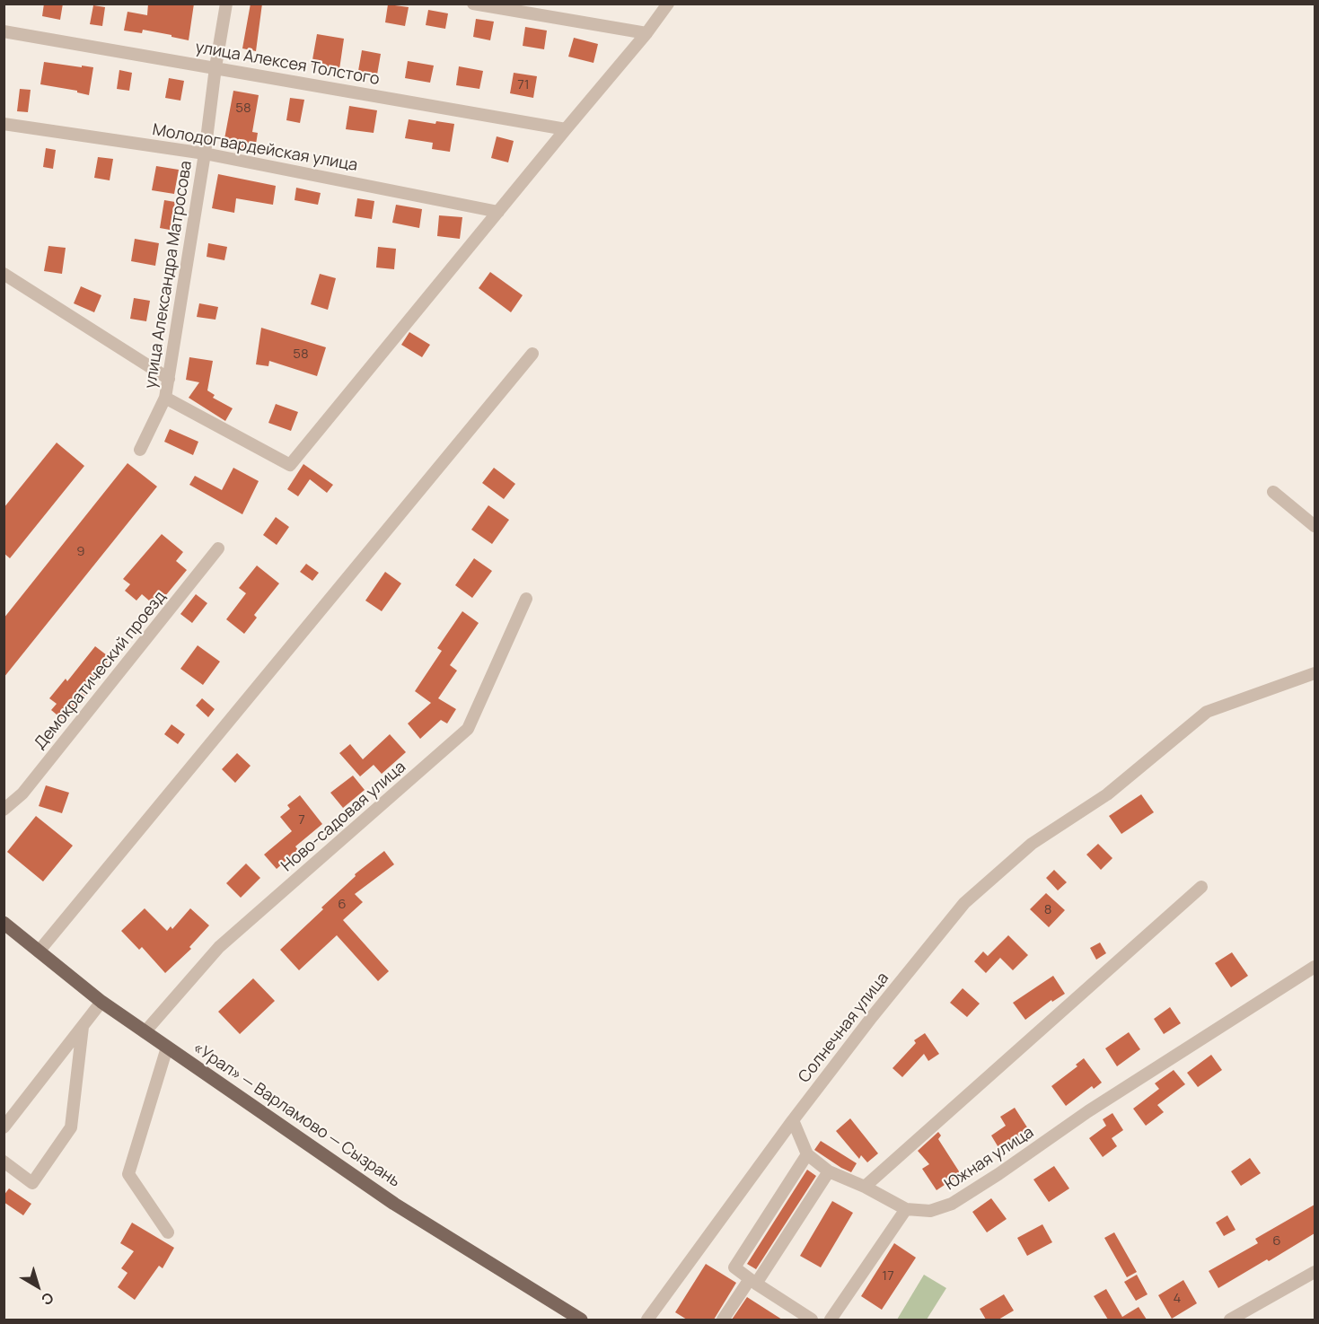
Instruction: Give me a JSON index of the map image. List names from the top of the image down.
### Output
{
  "streets": {
    "main road": ["«Урал» — Варламово — Сызрань"],
    "street": [
      "улица Алексея Толстого",
      "Молодогвардейская улица",
      "улица Александра Матросова",
      "Демократический проезд",
      "Ново-садовая улица",
      "Солнечная улица",
      "Южная улица"
    ]
  },
  "crossings": [
    ["улица Алексея Толстого", "улица Александра Матросова"],
    ["Молодогвардейская улица", "улица Александра Матросова"],
    ["Ново-садовая улица", "«Урал» — Варламово — Сызрань"]
  ],
  "house_numbers": [
    "71",
    "58",
    "58",
    "9",
    "7",
    "6",
    "8",
    "6",
    "17",
    "4"
  ],
  "north": "bottom right"
}
